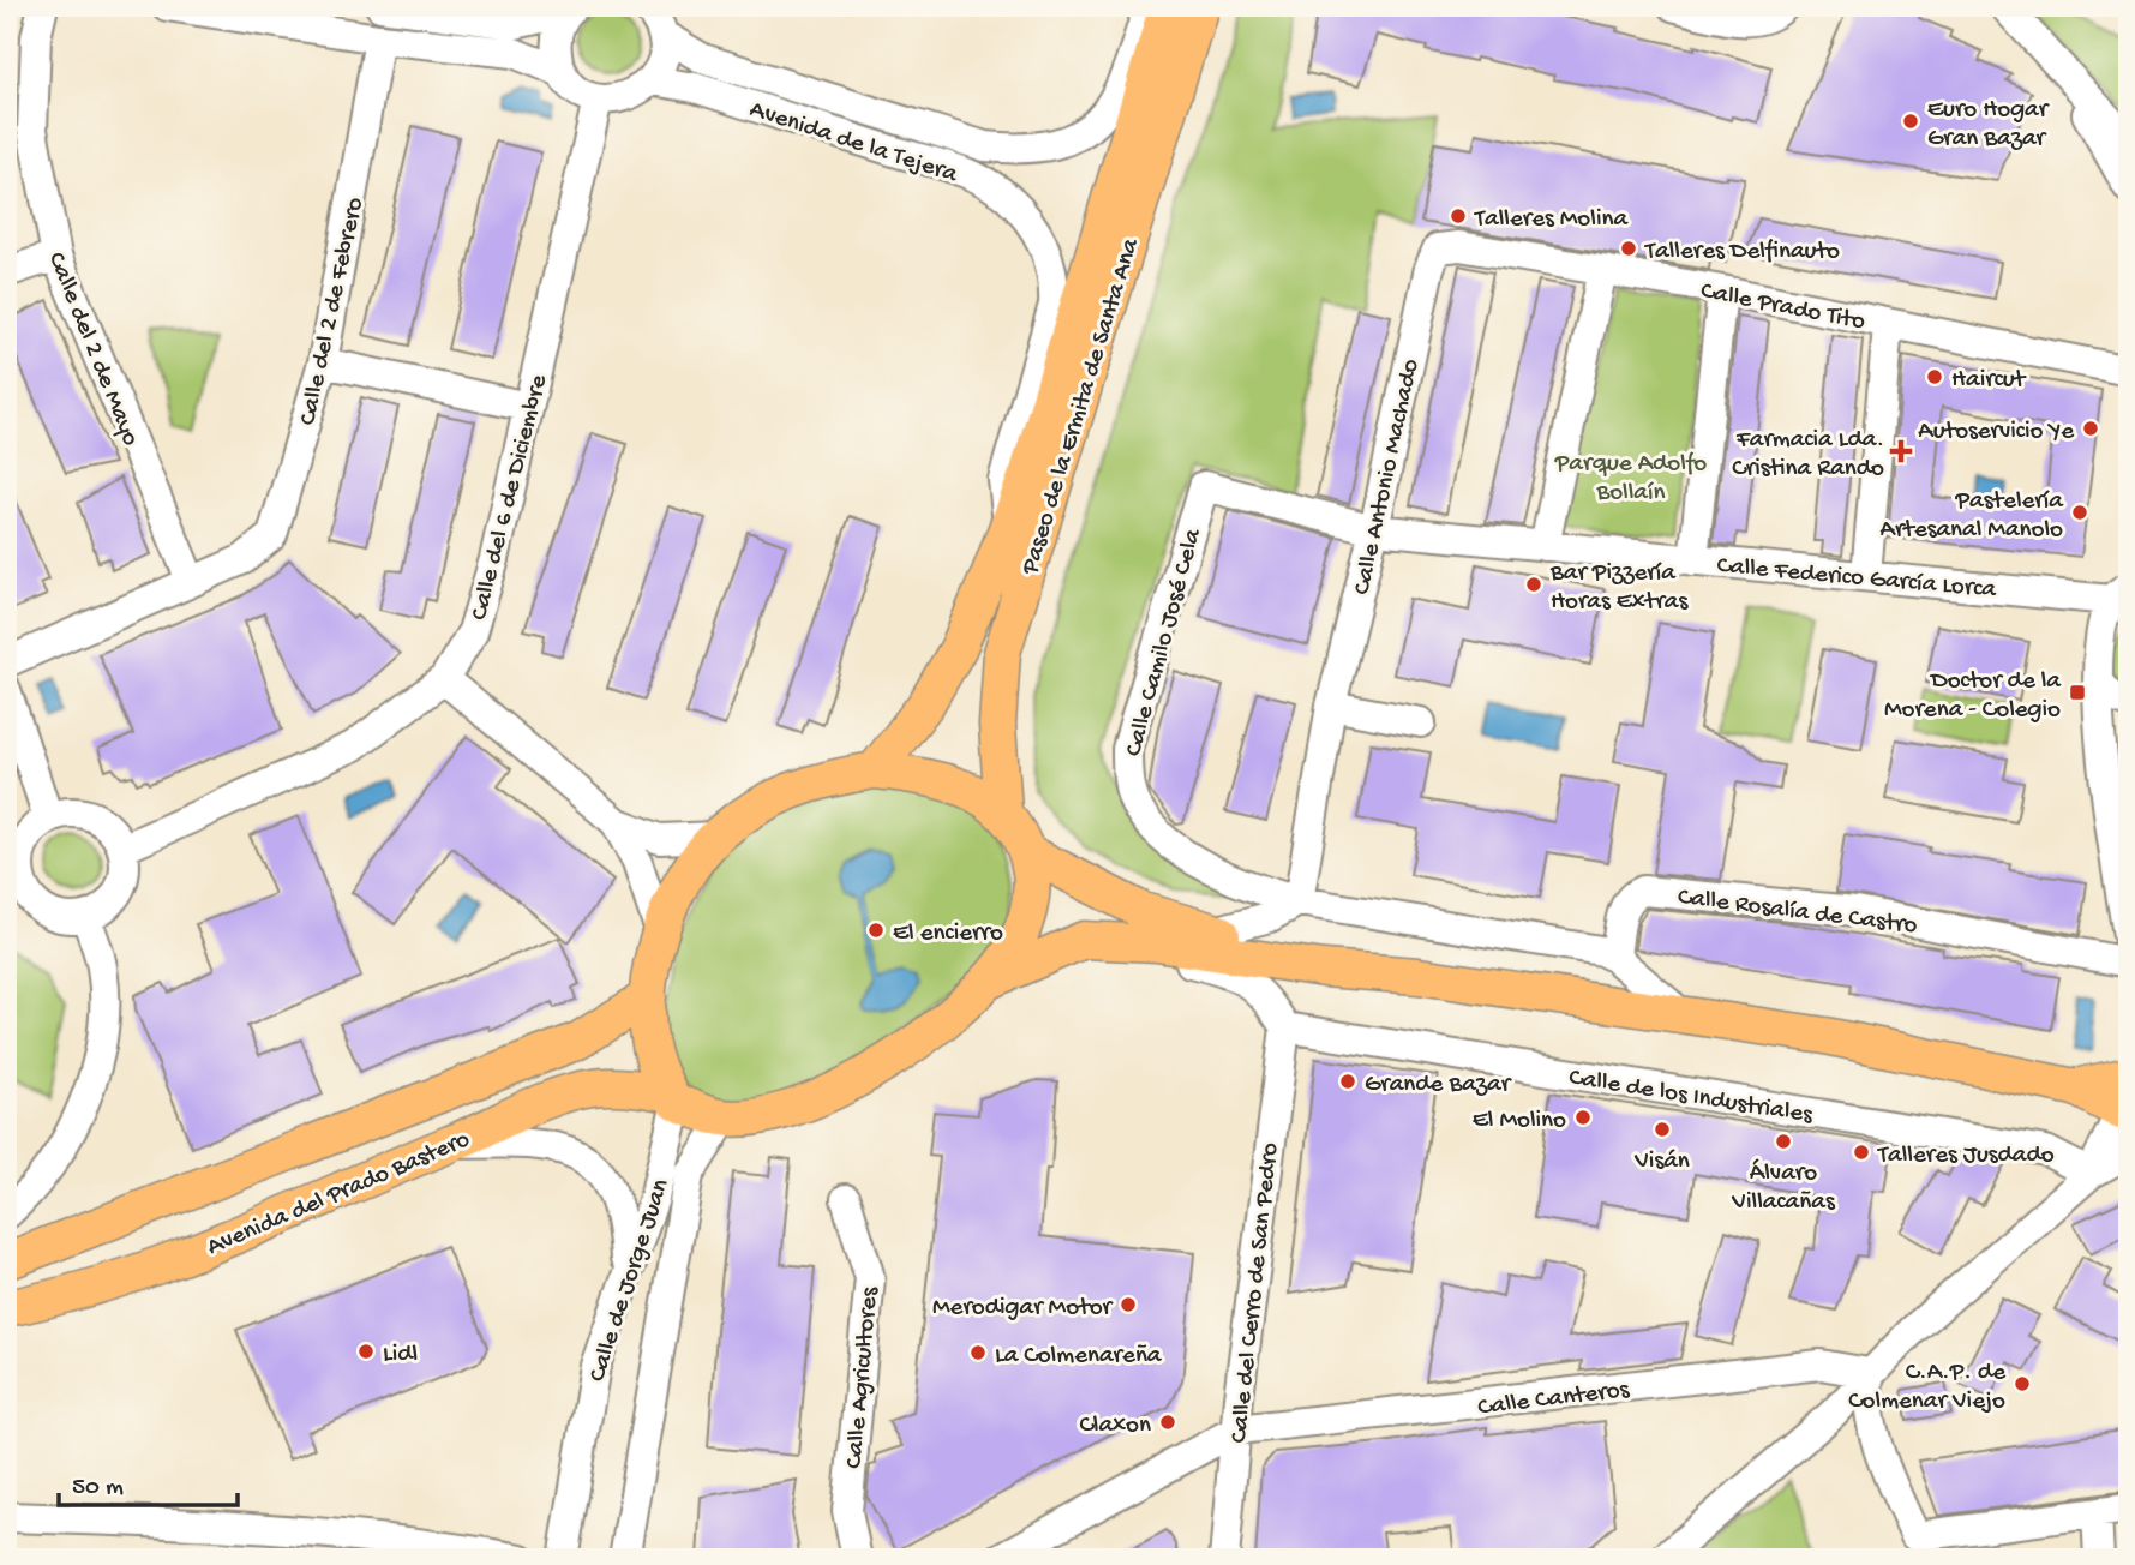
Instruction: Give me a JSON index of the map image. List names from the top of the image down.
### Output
{
  "streets": {
    "main road": ["Paseo de la Ermita de Santa Ana", "Avenida del Prado Bastero"],
    "street": [
      "Avenida de la Tejera",
      "Calle Prado Tito",
      "Calle del 2 de Febrero",
      "Calle del 2 de Mayo",
      "Calle Antonio Machado",
      "Calle del 6 de Diciembre",
      "Calle Federico García Lorca",
      "Calle Camilo José Cela",
      "Calle Rosalía de Castro",
      "Calle de los Industriales",
      "Calle de Jorge Juan",
      "Calle del Cerro de San Pedro",
      "Calle Agricultores",
      "Calle Canteros"
    ]
  },
  "crossings": [
    ["Avenida de la Tejera", "Paseo de la Ermita de Santa Ana"],
    ["Calle Prado Tito", "Calle Antonio Machado"],
    ["Calle del 2 de Febrero", "Calle del 2 de Mayo"],
    ["Calle Antonio Machado", "Calle Federico García Lorca"],
    ["Calle Antonio Machado", "Calle Camilo José Cela"],
    ["Calle Federico García Lorca", "Calle Camilo José Cela"],
    ["Calle Camilo José Cela", "Calle Rosalía de Castro"],
    ["Calle de los Industriales", "Calle del Cerro de San Pedro"],
    ["Avenida del Prado Bastero", "Calle de Jorge Juan"],
    ["Calle del Cerro de San Pedro", "Calle Canteros"]
  ],
  "parks": ["Parque Adolfo Bollaín"],
  "places": {
    "other": [
      "Euro Hogar Gran Bazar",
      "Talleres Molina",
      "Talleres Delfinauto",
      "Haircut",
      "Autoservicio Ye",
      "Pastelería Artesanal Manolo",
      "Bar Pizzería Horas Extras",
      "El encierro",
      "Grande Bazar",
      "El Molino",
      "Visán",
      "Álvaro Villacañas",
      "Talleres Jusdado",
      "Merodigar Motor",
      "Lidl",
      "La Colmenareña",
      "C.A.P. de Colmenar Viejo",
      "Claxon"
    ],
    "health": ["Farmacia Lda. Cristina Rando"],
    "transit": ["Doctor de la Morena - Colegio"]
  },
  "scale_bar": "50 m"
}
